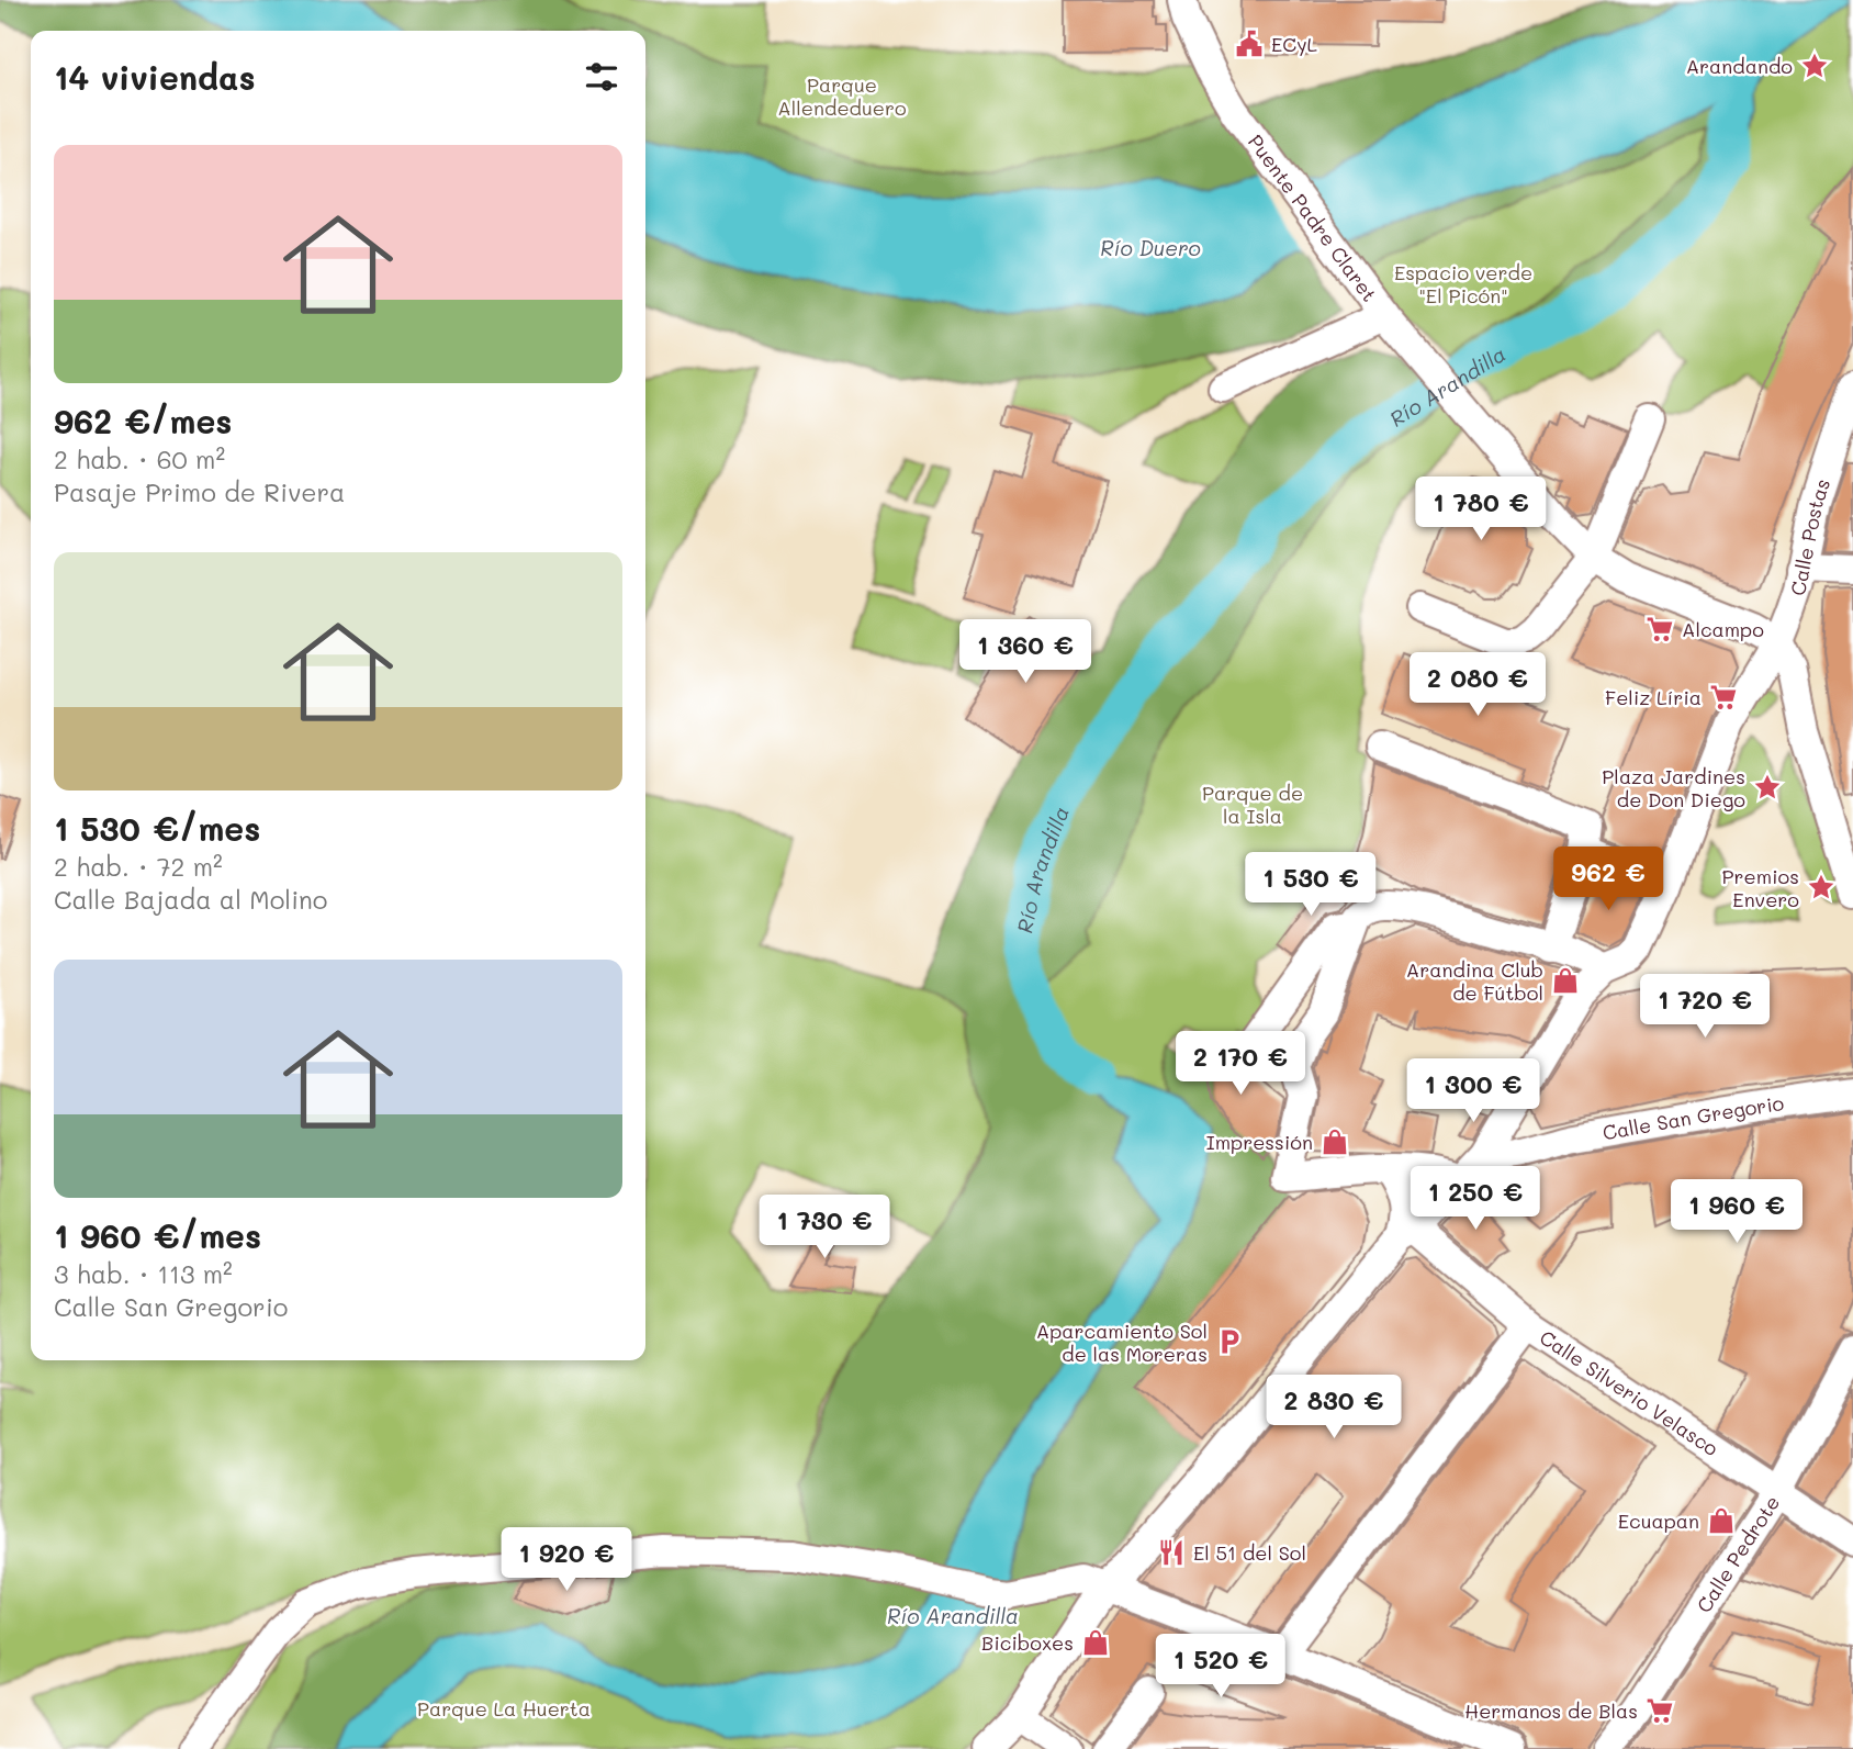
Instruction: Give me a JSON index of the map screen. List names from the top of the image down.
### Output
{
  "streets": {
    "street": [
      "Puente Padre Claret",
      "Calle Postas",
      "Calle San Gregorio",
      "Calle Silverio Velasco",
      "Calle Pedrote"
    ]
  },
  "crossings": [
    ["Puente Padre Claret", "Calle Postas"],
    ["Calle Silverio Velasco", "Calle Pedrote"]
  ],
  "water": ["Río Duero", "Río Arandilla"],
  "parks": [
    "Parque Allendeduero",
    "Espacio verde \"El Picón\"",
    "Parque de la Isla",
    "Parque La Huerta"
  ],
  "places": {
    "public building": ["ECyL"],
    "place": ["Arandando", "Plaza Jardines de Don Diego", "Premios Envero"],
    "supermarket": ["Alcampo", "Feliz Líria", "Hermanos de Blas"],
    "shop": [
      "Arandina Club de Fútbol",
      "Impressión",
      "Ecuapan",
      "Biciboxes"
    ],
    "parking": ["Aparcamiento Sol de las Moreras"],
    "restaurant": ["El 51 del Sol"]
  },
  "page": {
    "heading": "14 viviendas",
    "list": [
      {
        "name": "962 €/mes",
        "note": "2 hab. · 60 m² · Pasaje Primo de Rivera"
      },
      {
        "name": "1 530 €/mes",
        "note": "2 hab. · 72 m² · Calle Bajada al Molino"
      },
      {
        "name": "1 960 €/mes",
        "note": "3 hab. · 113 m² · Calle San Gregorio"
      }
    ],
    "price": [
      "1 780 €",
      "1 360 €",
      "2 080 €",
      "962 €",
      "1 530 €",
      "1 720 €",
      "2 170 €",
      "1 300 €",
      "1 250 €",
      "1 960 €",
      "1 730 €",
      "2 830 €",
      "1 920 €",
      "1 520 €"
    ]
  }
}
